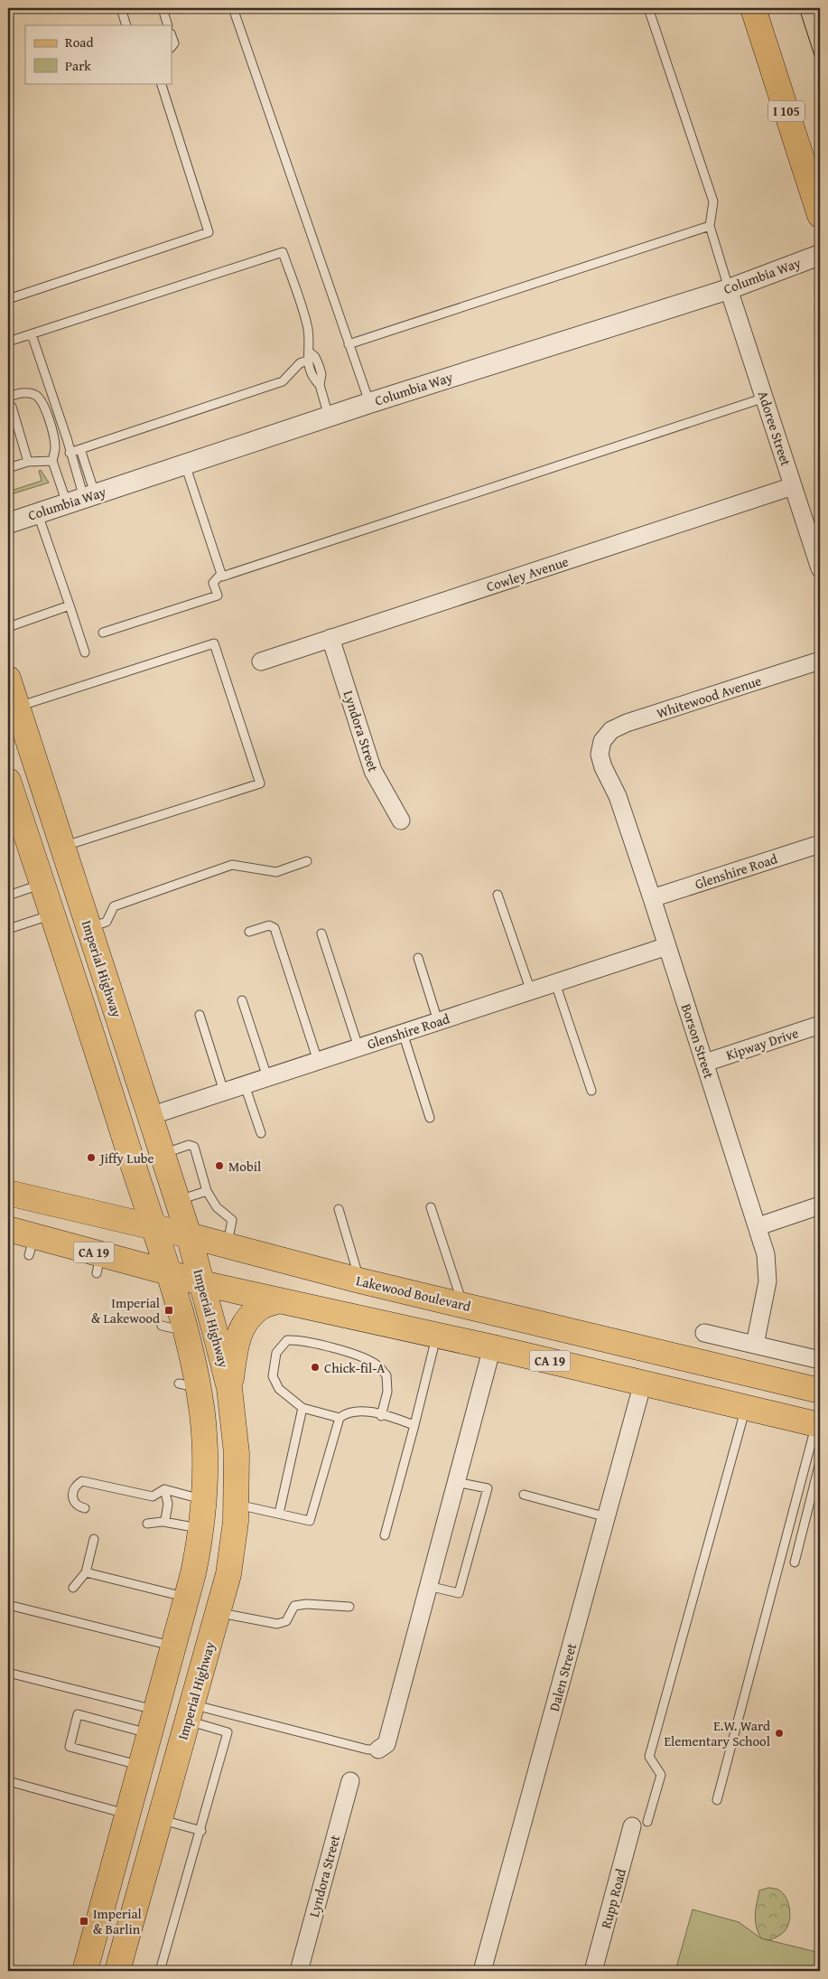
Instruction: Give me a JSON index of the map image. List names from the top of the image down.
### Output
{
  "streets": {
    "main road": [
      "I 105",
      "Imperial Highway",
      "CA 19",
      "Lakewood Boulevard"
    ],
    "street": [
      "Columbia Way",
      "Adoree Street",
      "Cowley Avenue",
      "Whitewood Avenue",
      "Lyndora Street",
      "Glenshire Road",
      "Borson Street",
      "Kipway Drive",
      "Dalen Street",
      "Rupp Road"
    ]
  },
  "crossings": [
    ["Columbia Way", "Adoree Street"],
    ["Adoree Street", "Cowley Avenue"],
    ["Cowley Avenue", "Lyndora Street"],
    ["Whitewood Avenue", "Borson Street"],
    ["Glenshire Road", "Imperial Highway"],
    ["Glenshire Road", "Borson Street"],
    ["Imperial Highway", "CA 19"],
    ["Imperial Highway", "Lakewood Boulevard"],
    ["Borson Street", "Kipway Drive"],
    ["CA 19", "Dalen Street"]
  ],
  "places": {
    "other": [
      "Jiffy Lube",
      "Mobil",
      "Chick-fil-A",
      "E.W. Ward Elementary School"
    ],
    "transit": ["Imperial & Lakewood", "Imperial & Barlin"]
  },
  "legend": ["Road", "Park"]
}
